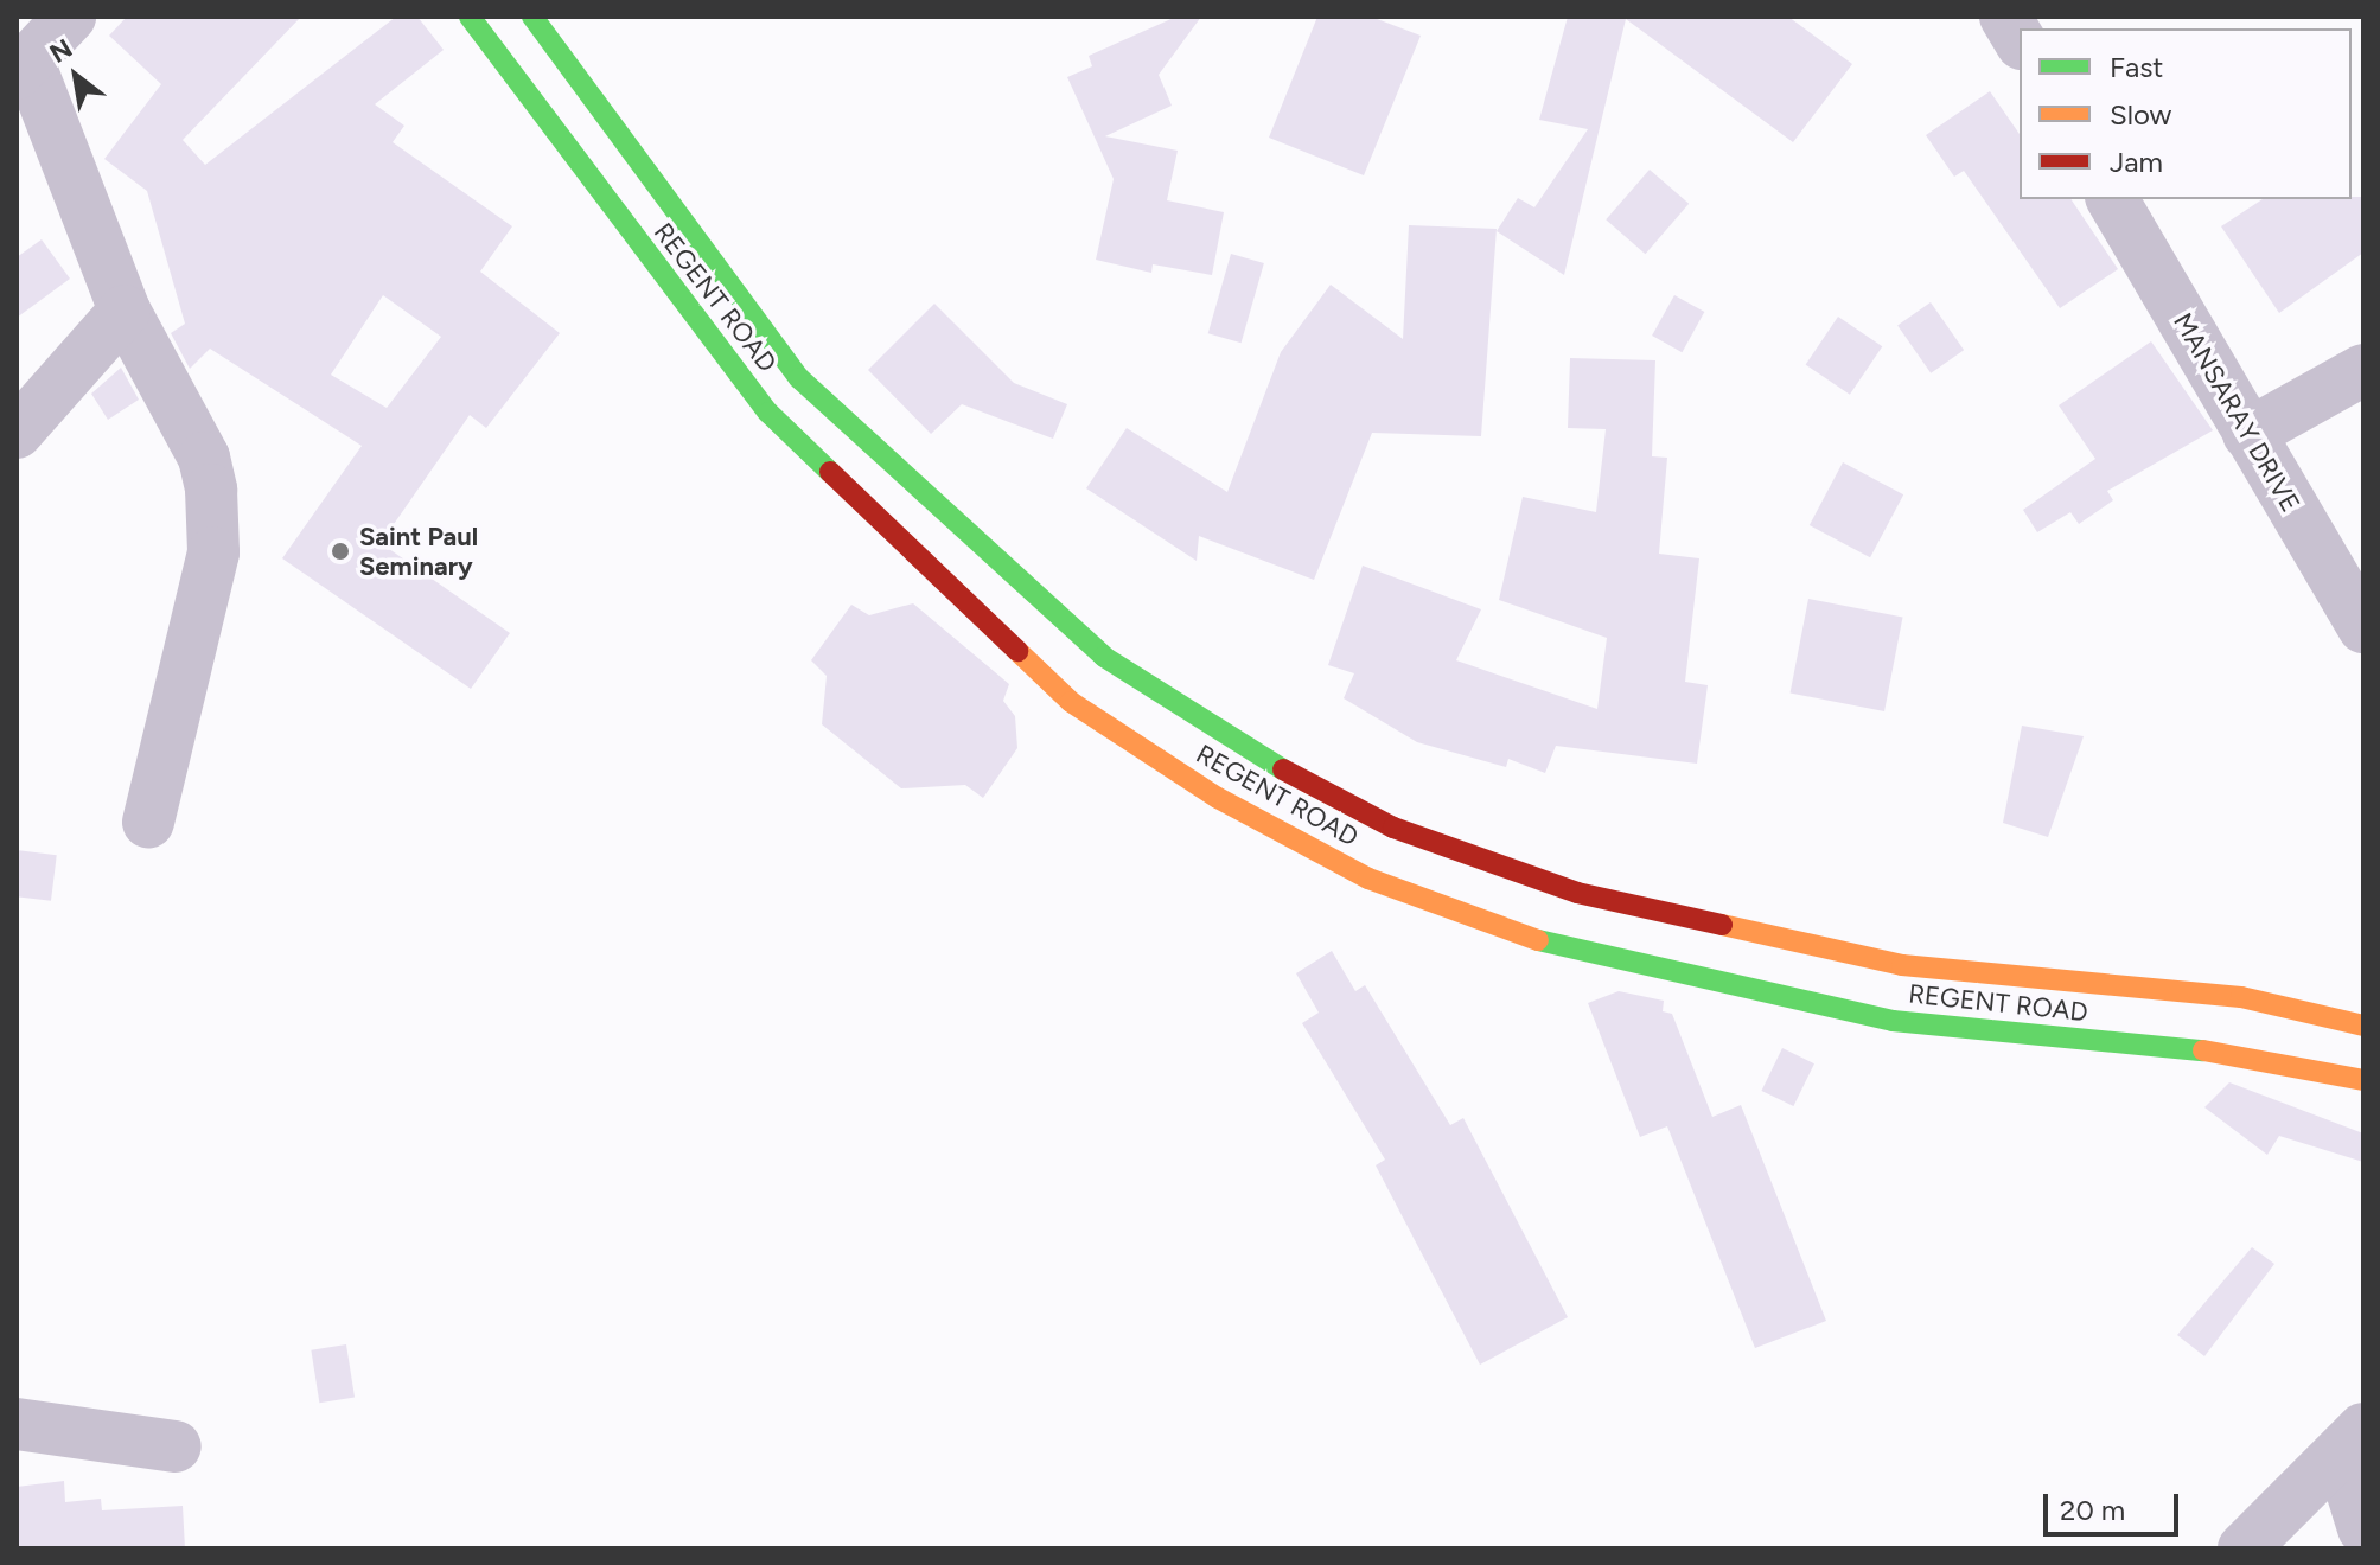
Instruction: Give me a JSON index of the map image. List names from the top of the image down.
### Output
{
  "streets": {
    "main road": ["REGENT ROAD"],
    "street": ["MANSARAY DRIVE"]
  },
  "places": ["Saint Paul Seminary"],
  "legend": ["Fast", "Slow", "Jam"],
  "scale_bar": "20 m",
  "north": "top left"
}
